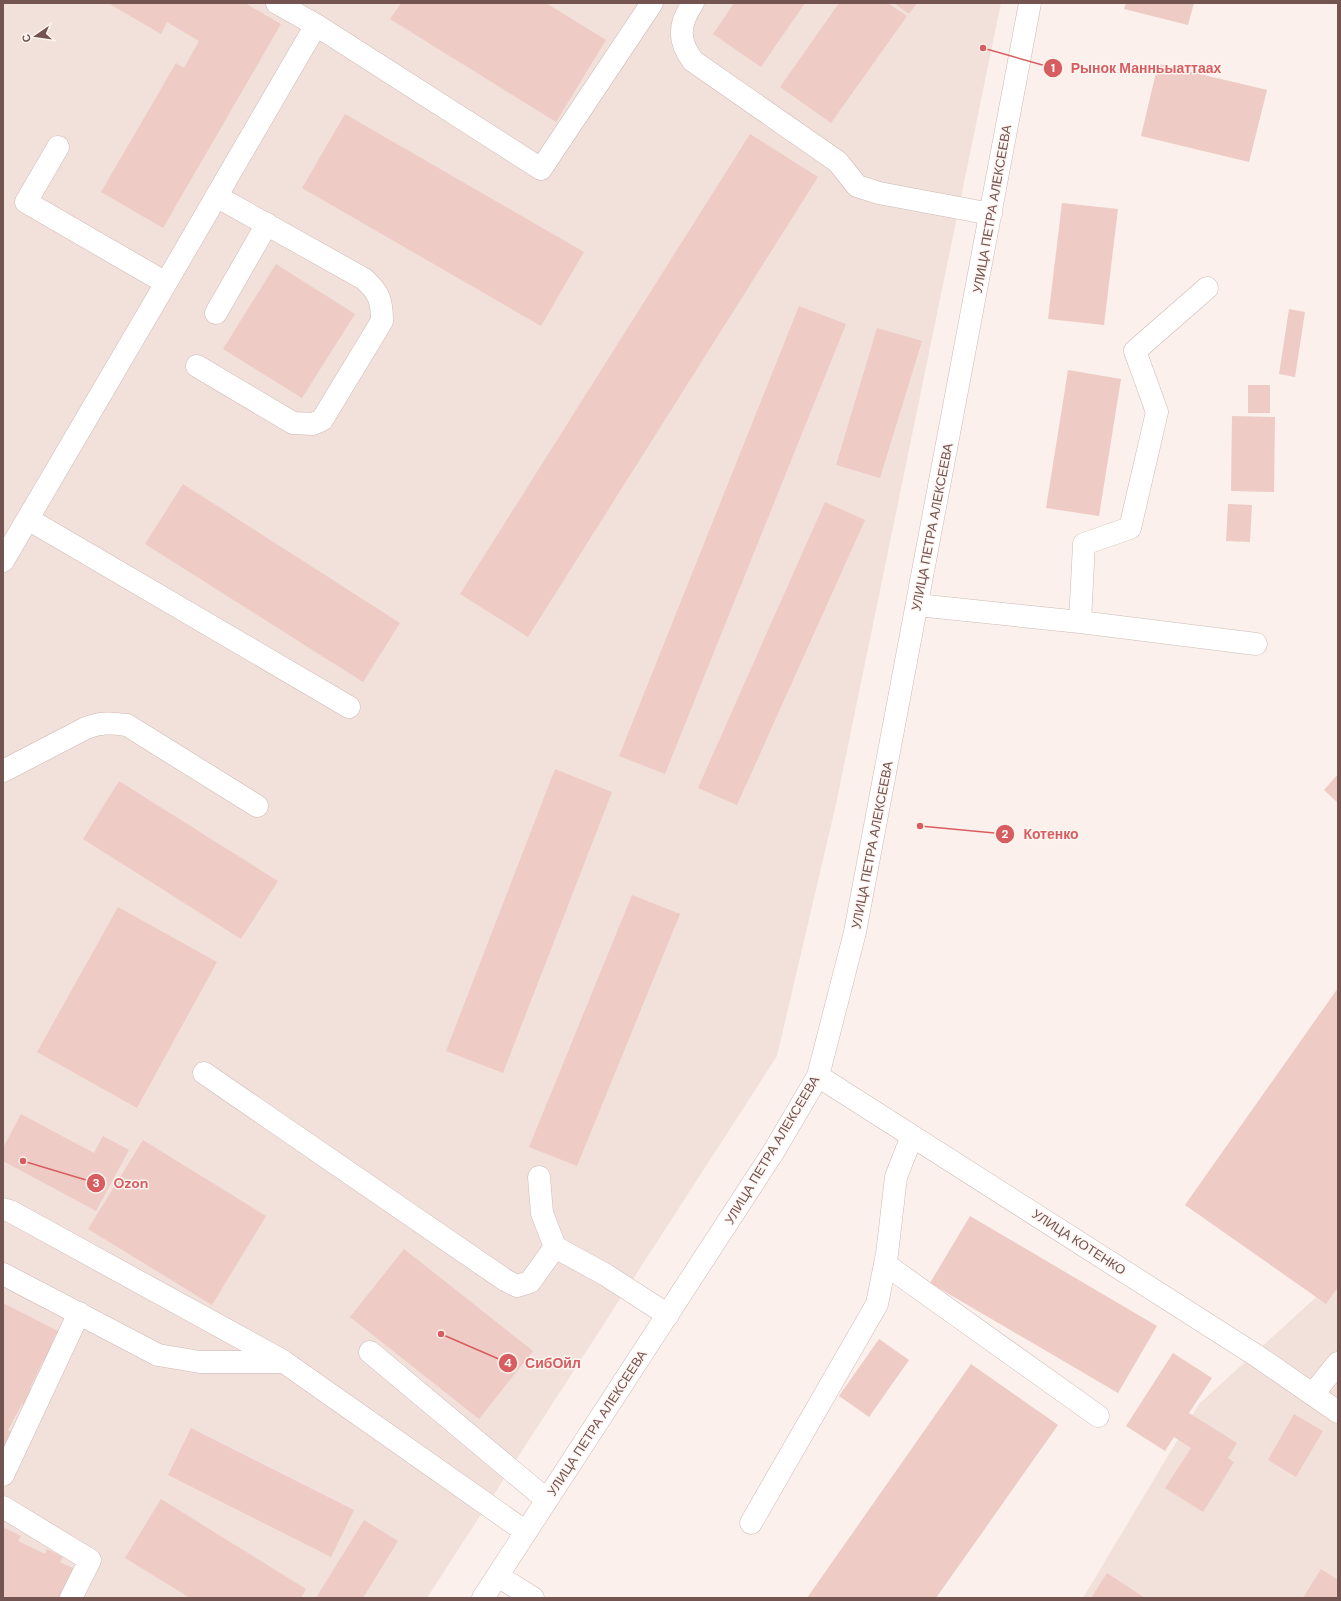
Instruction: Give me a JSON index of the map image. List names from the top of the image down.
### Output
{
  "streets": {
    "street": ["УЛИЦА ПЕТРА АЛЕКСЕЕВА", "УЛИЦА КОТЕНКО"]
  },
  "crossings": [
    ["УЛИЦА ПЕТРА АЛЕКСЕЕВА", "УЛИЦА КОТЕНКО"]
  ],
  "places": [
    "Рынок Манньыаттаах",
    "Котенко",
    "Ozon",
    "СибОйл"
  ],
  "north": "left"
}
